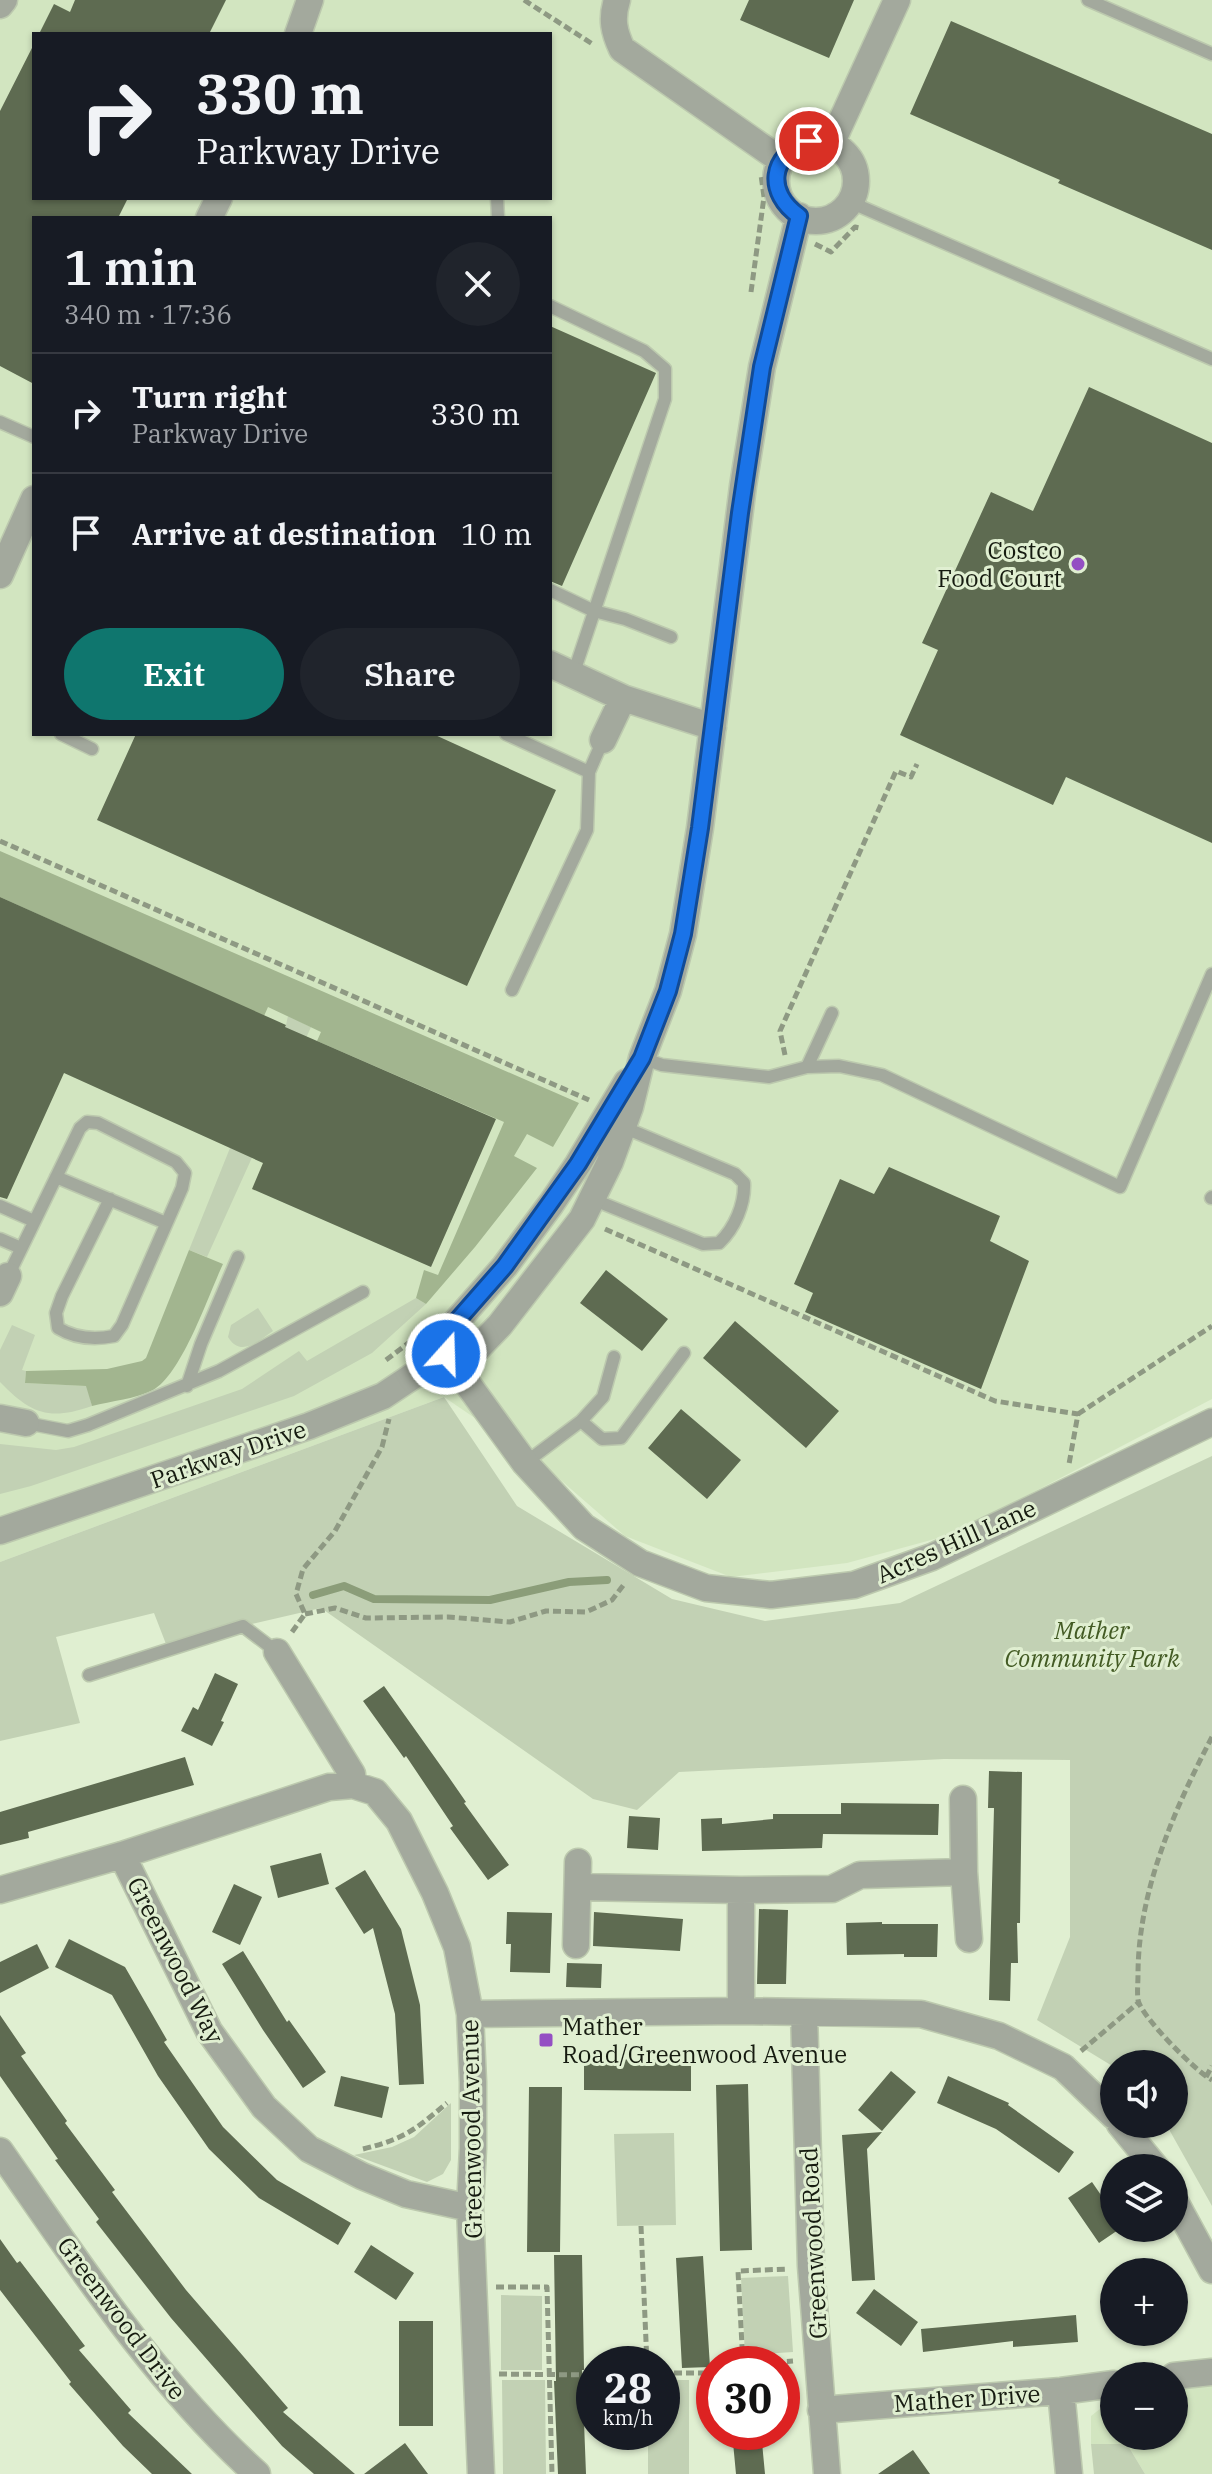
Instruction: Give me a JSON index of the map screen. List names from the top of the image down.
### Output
{
  "streets": {
    "street": [
      "Parkway Drive",
      "Acres Hill Lane",
      "Greenwood Way",
      "Greenwood Avenue",
      "Greenwood Road",
      "Greenwood Drive",
      "Mather Drive"
    ]
  },
  "crossings": [
    ["Parkway Drive", "Acres Hill Lane"],
    ["Greenwood Way", "Greenwood Avenue"],
    ["Greenwood Road", "Mather Drive"]
  ],
  "parks": ["Mather Community Park"],
  "places": {
    "other": ["Costco Food Court"],
    "transit": ["Mather Road/Greenwood Avenue"]
  },
  "page": {
    "turn": ["330 m", "Parkway Drive"],
    "heading": ["1 min", "340 m · 17:36"],
    "list": [
      {
        "name": "Turn right",
        "note": "Parkway Drive",
        "value": "330 m"
      },
      {
        "name": "Arrive at destination",
        "value": "10 m"
      }
    ],
    "buttons": ["Exit", "Share"],
    "map_buttons": ["+", "−"],
    "speed": "28 km/h",
    "limit": "30"
  }
}
